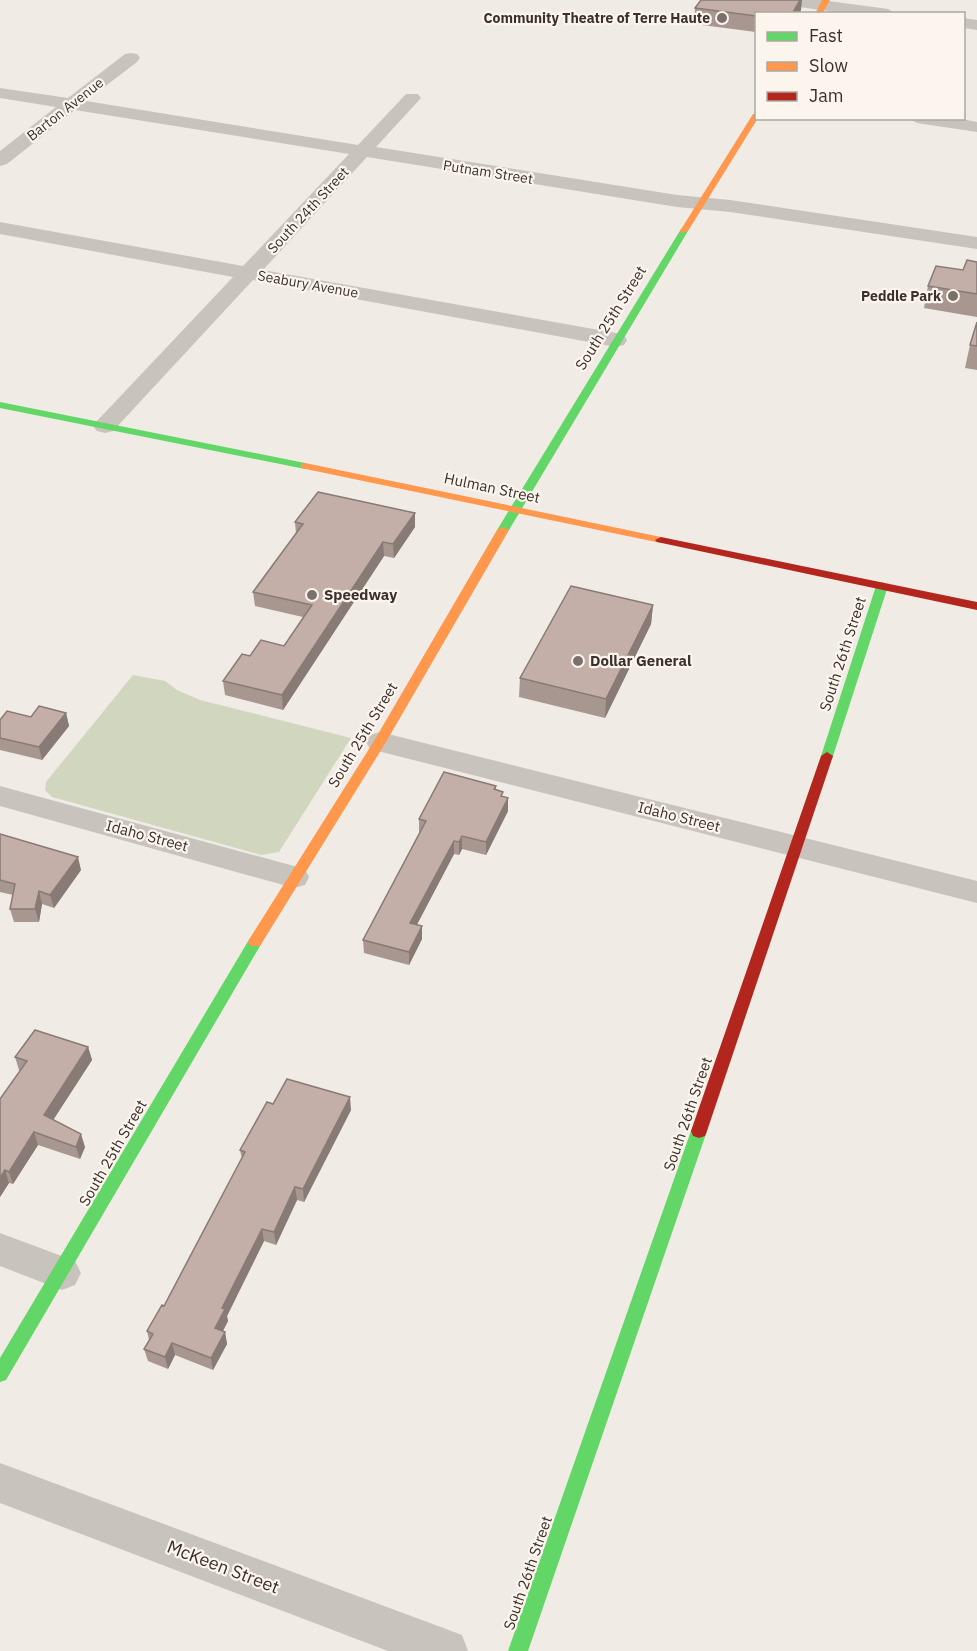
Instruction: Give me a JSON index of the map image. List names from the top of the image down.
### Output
{
  "streets": {
    "street": [
      "Barton Avenue",
      "Putnam Street",
      "South 24th Street",
      "Seabury Avenue",
      "South 25th Street",
      "Hulman Street",
      "South 26th Street",
      "Idaho Street",
      "McKeen Street"
    ]
  },
  "crossings": [
    ["Barton Avenue", "Putnam Street"],
    ["Putnam Street", "South 24th Street"],
    ["Putnam Street", "South 25th Street"],
    ["South 24th Street", "Seabury Avenue"],
    ["South 24th Street", "Hulman Street"],
    ["Seabury Avenue", "South 25th Street"],
    ["South 25th Street", "Hulman Street"],
    ["South 25th Street", "Idaho Street"],
    ["Hulman Street", "South 26th Street"],
    ["South 26th Street", "Idaho Street"]
  ],
  "places": [
    "Community Theatre of Terre Haute",
    "Peddle Park",
    "Speedway",
    "Dollar General"
  ],
  "legend": ["Fast", "Slow", "Jam"]
}
